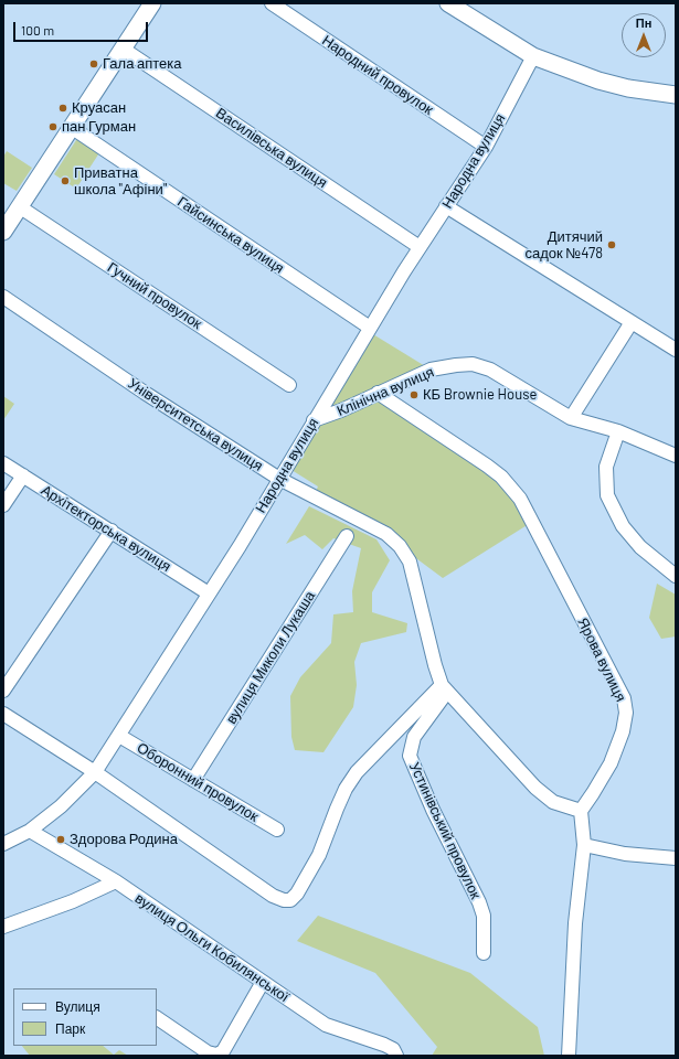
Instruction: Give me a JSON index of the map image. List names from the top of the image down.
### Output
{
  "streets": {
    "street": [
      "Народний провулок",
      "Василівська вулиця",
      "Народна вулиця",
      "Гайсинська вулиця",
      "Гучний провулок",
      "Клінічна вулиця",
      "Університетська вулиця",
      "Архітекторська вулиця",
      "вулиця Миколи Лукаша",
      "Ярова вулиця",
      "Оборонний провулок",
      "Устинівський провулок",
      "вулиця Ольги Кобилянської"
    ]
  },
  "crossings": [
    ["Народний провулок", "Народна вулиця"],
    ["Василівська вулиця", "Народна вулиця"],
    ["Народна вулиця", "Гайсинська вулиця"],
    ["Народна вулиця", "Клінічна вулиця"],
    ["Народна вулиця", "Університетська вулиця"],
    ["Народна вулиця", "Архітекторська вулиця"],
    ["Народна вулиця", "Оборонний провулок"],
    ["Народна вулиця", "вулиця Ольги Кобилянської"],
    ["Клінічна вулиця", "Ярова вулиця"],
    ["Університетська вулиця", "Ярова вулиця"],
    ["Університетська вулиця", "Устинівський провулок"],
    ["вулиця Миколи Лукаша", "Оборонний провулок"]
  ],
  "places": [
    "Гала аптека",
    "Круасан",
    "пан Гурман",
    "Приватна школа \"Афіни\"",
    "Дитячий садок №478",
    "КБ Brownie House",
    "Здорова Родина"
  ],
  "legend": ["Вулиця", "Парк"],
  "scale_bar": "100 m",
  "north": "top"
}
